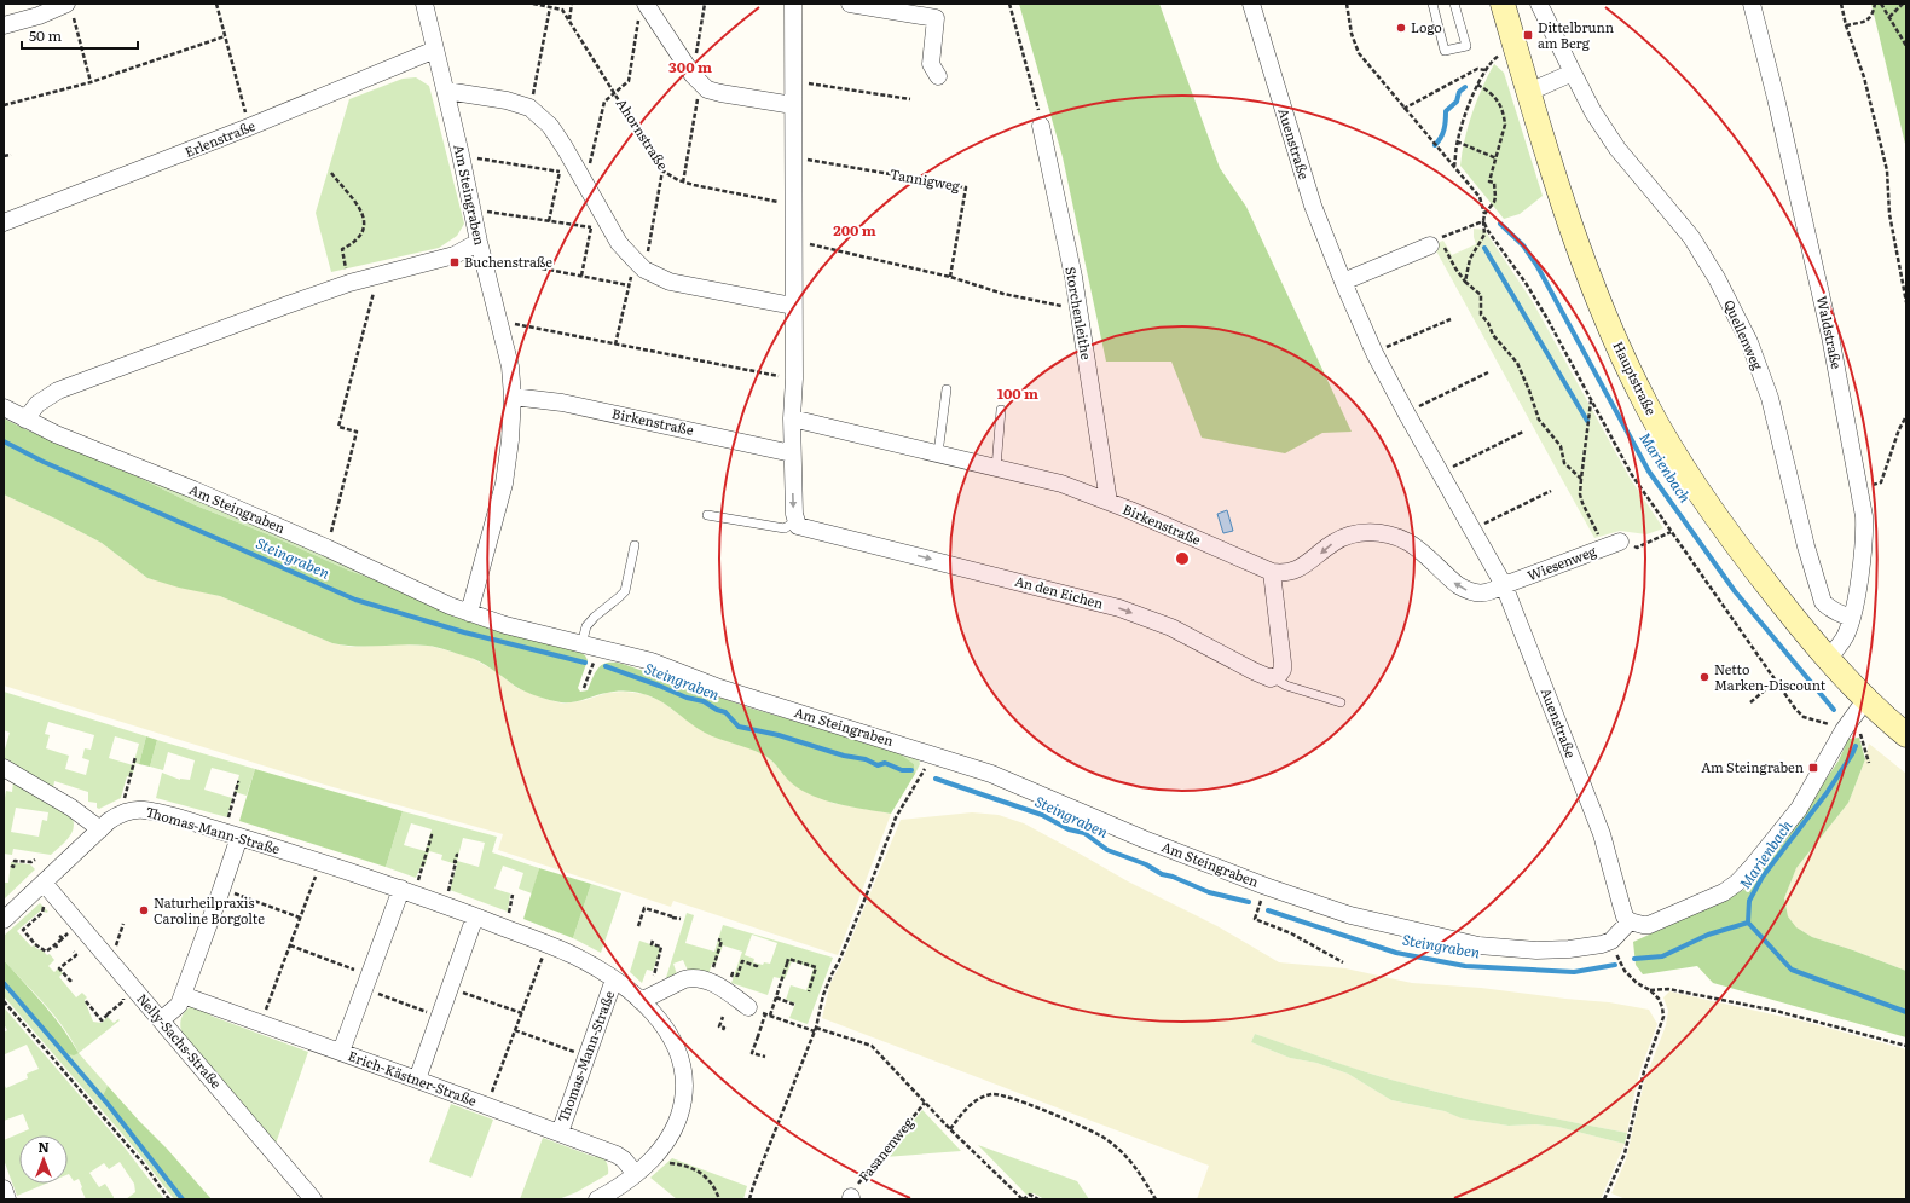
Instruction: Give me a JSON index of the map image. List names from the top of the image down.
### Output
{
  "streets": {
    "street": [
      "Erlenstraße",
      "Auenstraße",
      "Am Steingraben",
      "Storchenleithe",
      "Waldstraße",
      "Quellenweg",
      "Hauptstraße",
      "Birkenstraße",
      "Wiesenweg",
      "An den Eichen",
      "Thomas-Mann-Straße",
      "Nelly-Sachs-Straße",
      "Erich-Kästner-Straße"
    ],
    "path": ["Ahornstraße", "Tannigweg", "Fasanenweg"]
  },
  "crossings": [
    ["Erlenstraße", "Am Steingraben"],
    ["Auenstraße", "Birkenstraße"],
    ["Auenstraße", "Wiesenweg"],
    ["Am Steingraben", "Birkenstraße"],
    ["Storchenleithe", "Birkenstraße"],
    ["Waldstraße", "Quellenweg"],
    ["Waldstraße", "Hauptstraße"],
    ["Birkenstraße", "Wiesenweg"],
    ["Thomas-Mann-Straße", "Nelly-Sachs-Straße"],
    ["Thomas-Mann-Straße", "Erich-Kästner-Straße"]
  ],
  "one_way": ["An den Eichen"],
  "water": ["Marienbach", "Steingraben"],
  "places": {
    "other": ["Logo", "Netto Marken-Discount", "Naturheilpraxis Caroline Borgolte"],
    "transit": ["Dittelbrunn am Berg", "Buchenstraße", "Am Steingraben"]
  },
  "scale_bar": "50 m",
  "north": "top",
  "rings": ["300 m", "200 m", "100 m"]
}
